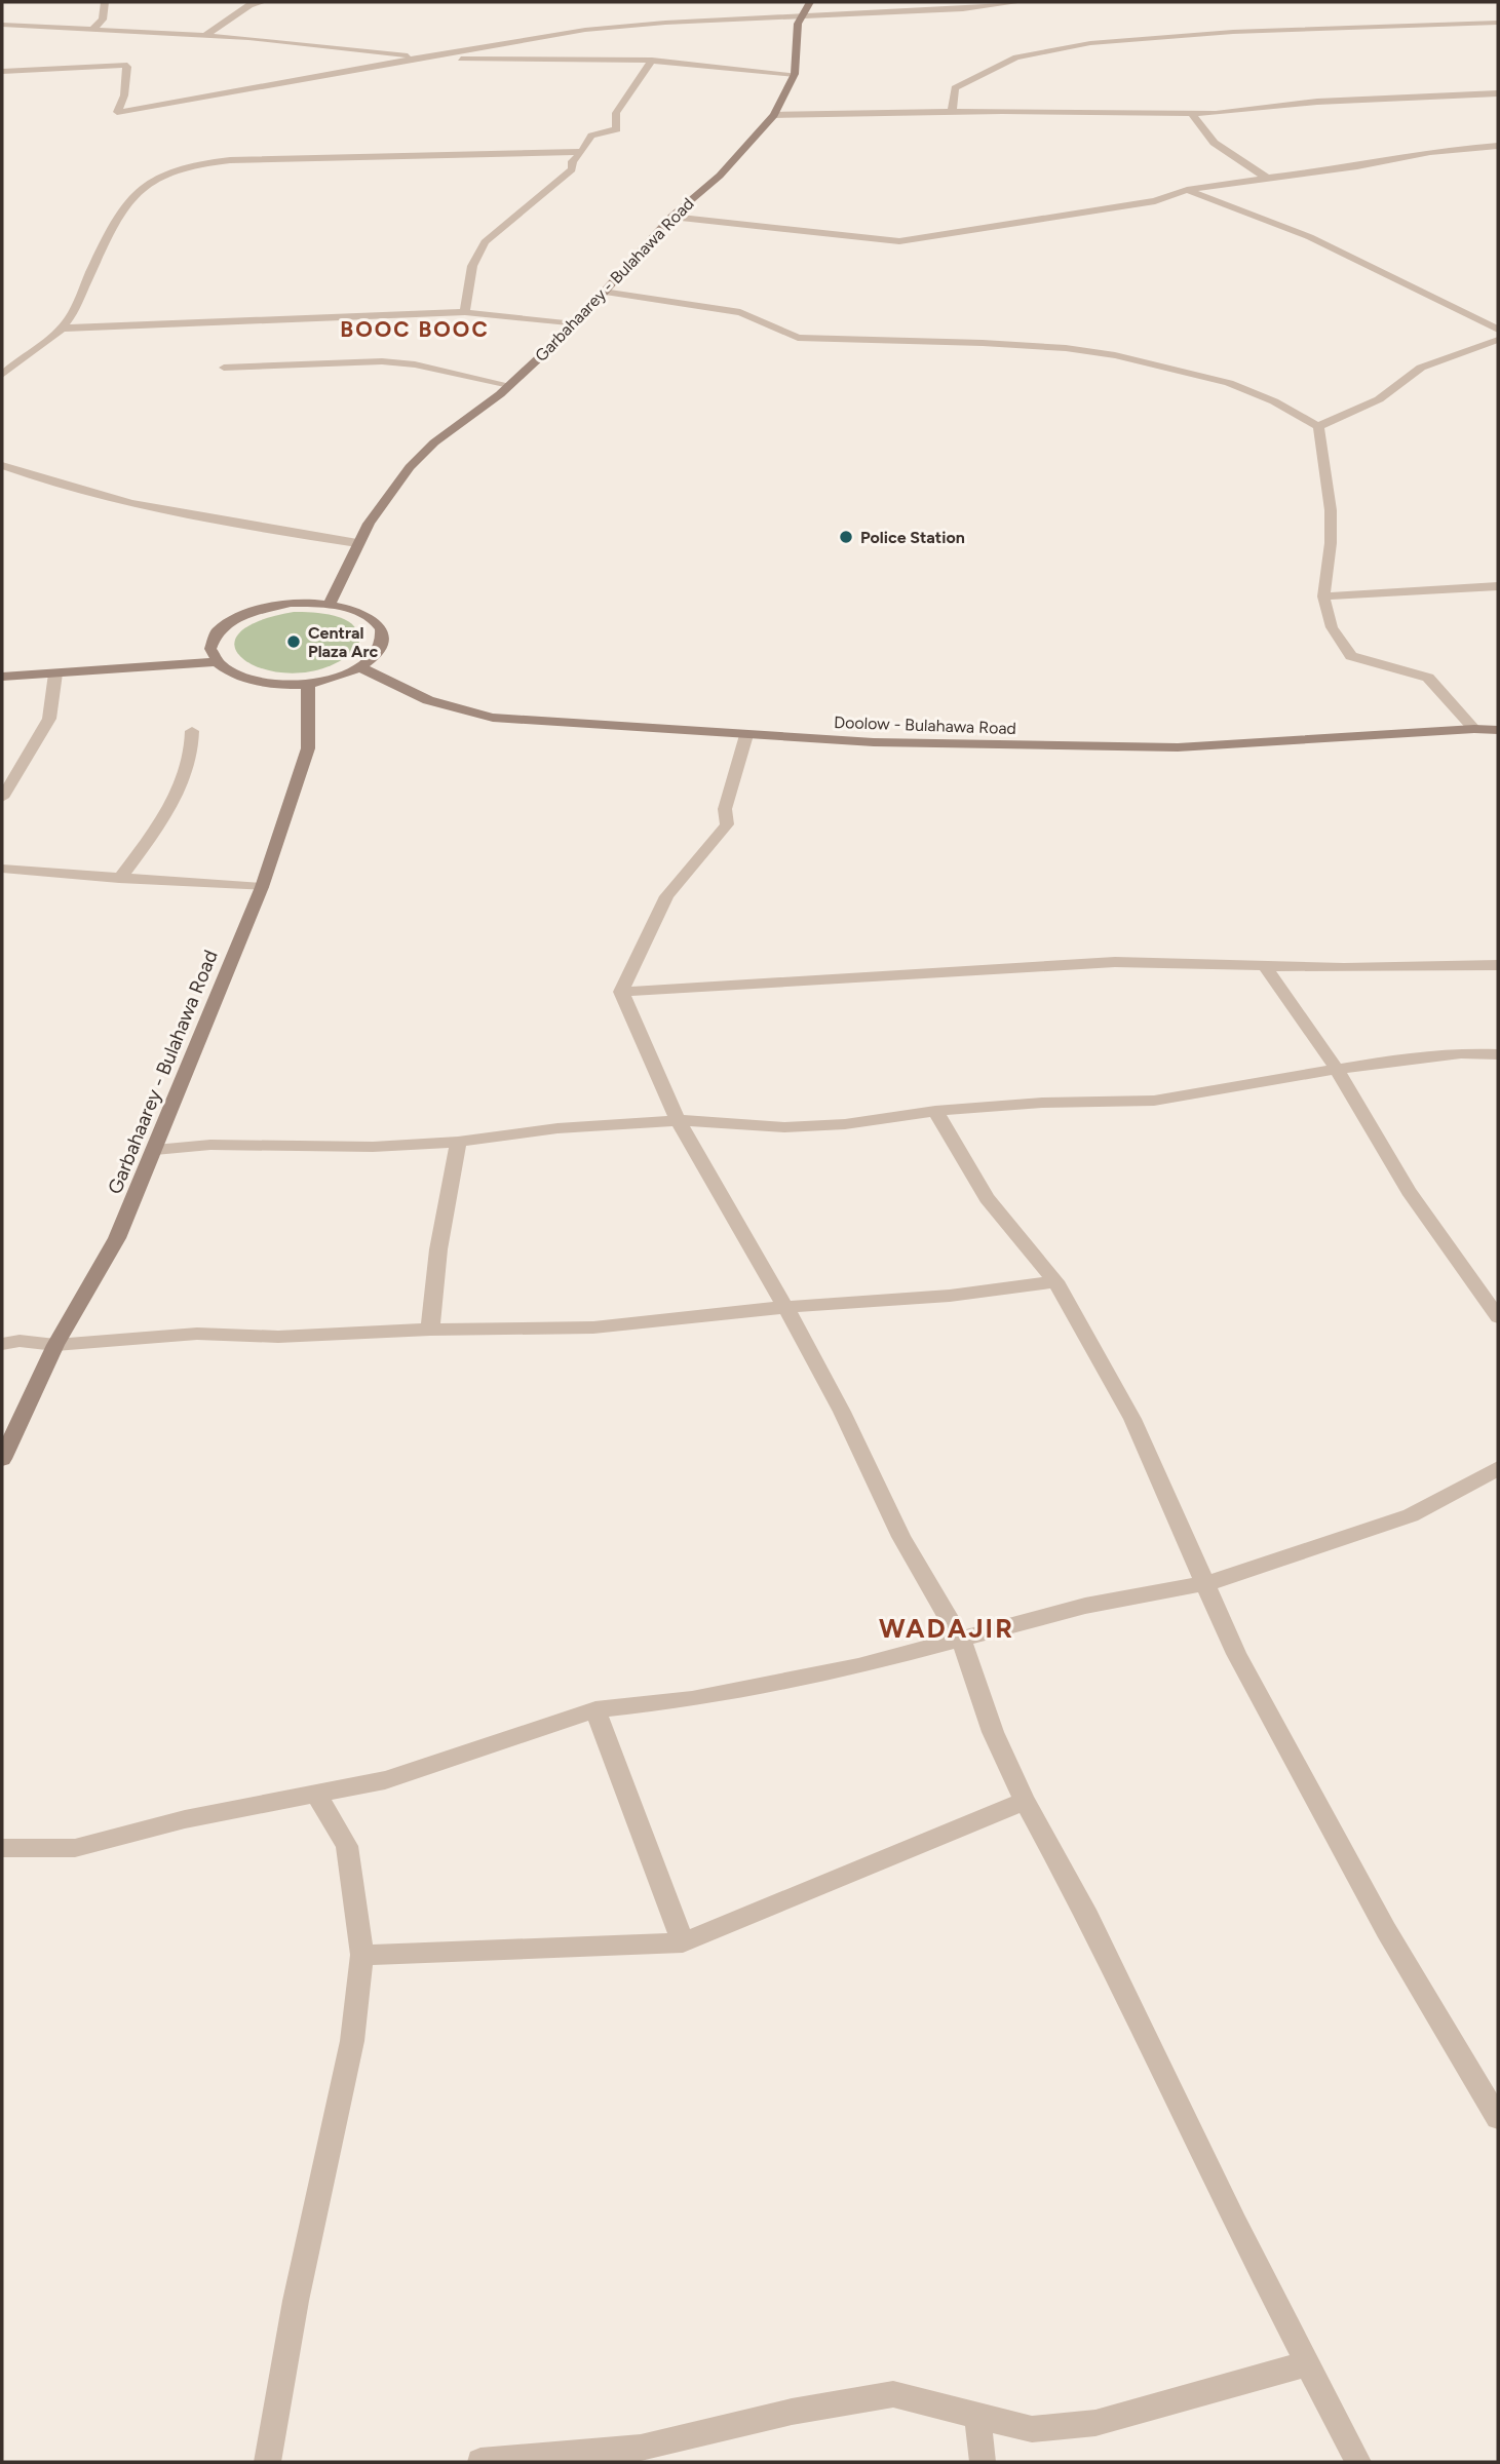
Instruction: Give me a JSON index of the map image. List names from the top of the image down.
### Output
{
  "streets": {
    "main road": ["Garbahaarey - Bulahawa Road", "Doolow - Bulahawa Road"]
  },
  "districts": ["BOOC BOOC", "WADAJIR"],
  "places": ["Police Station", "Central Plaza Arc"]
}
